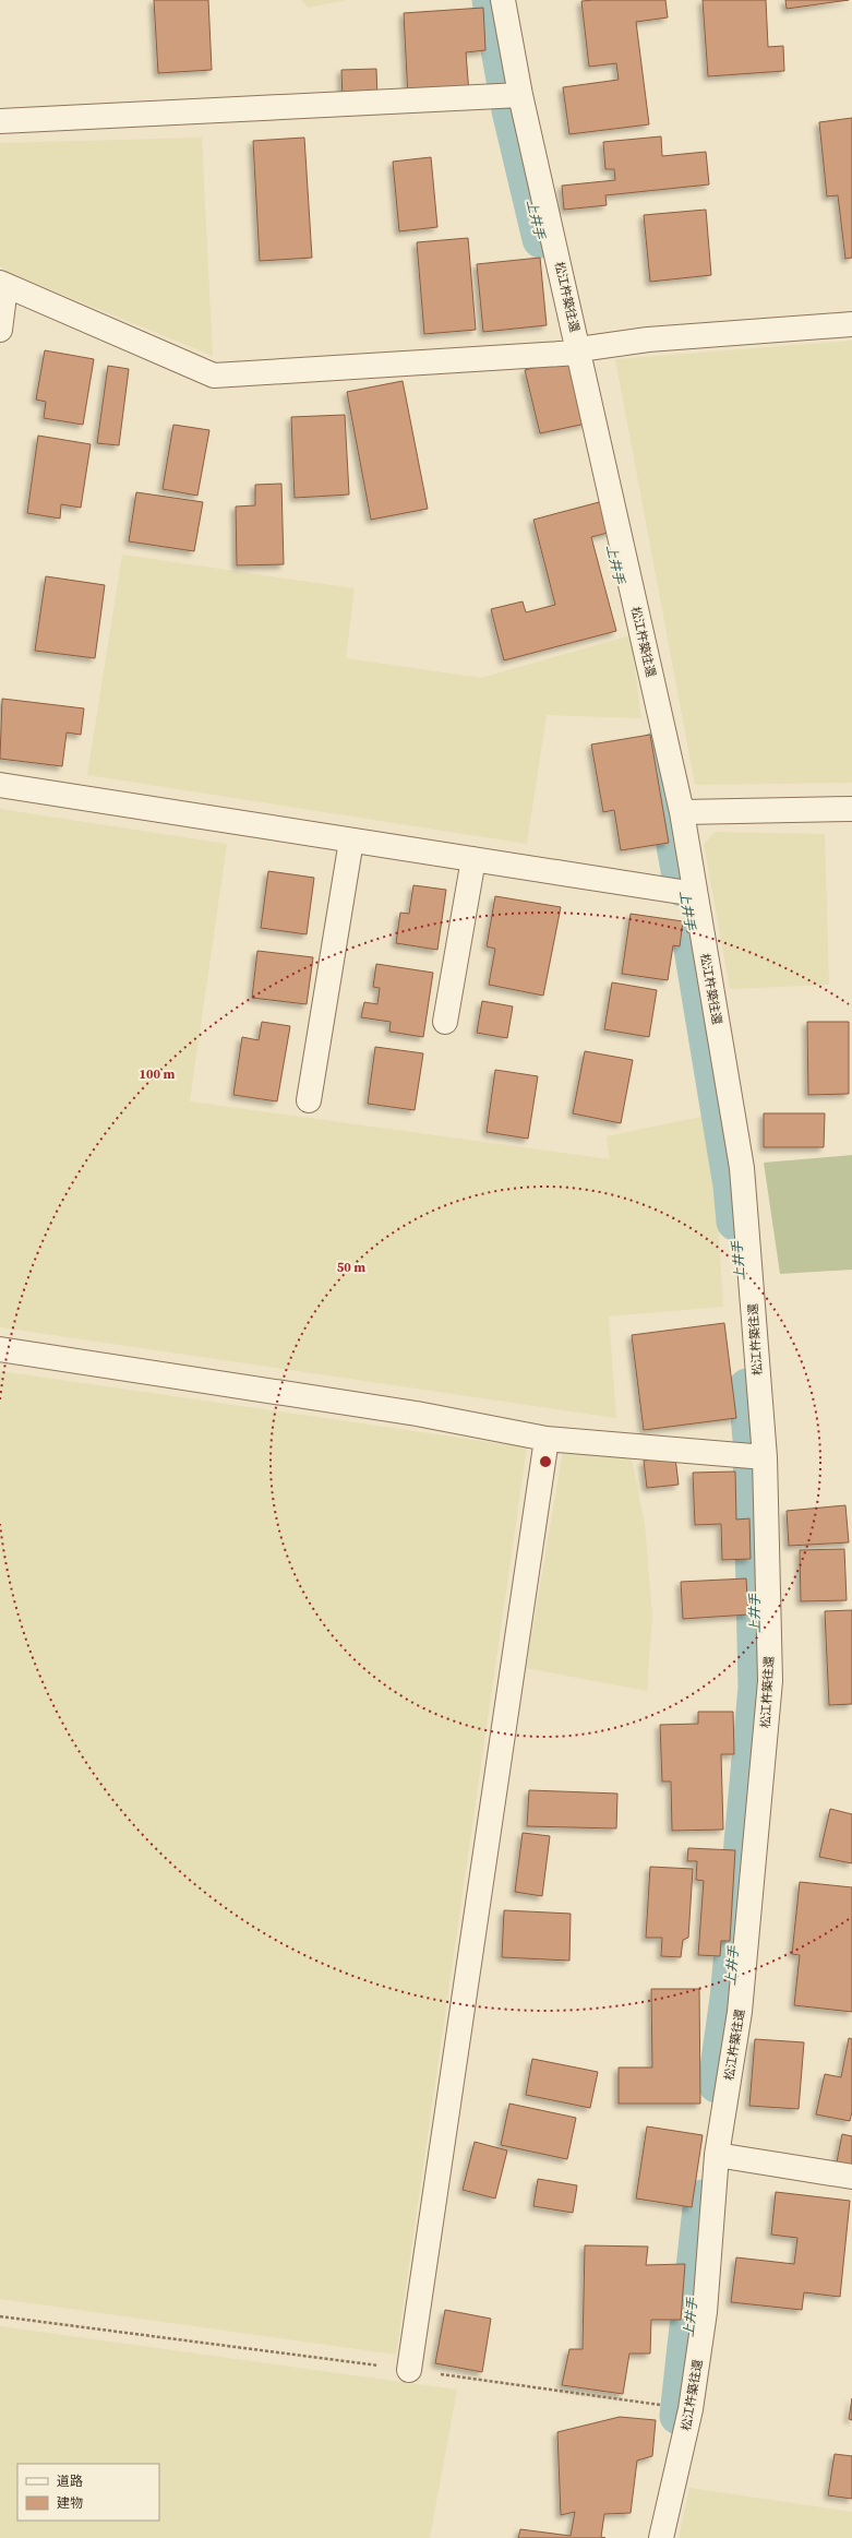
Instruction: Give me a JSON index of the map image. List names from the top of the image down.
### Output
{
  "streets": {
    "street": ["松江杵築往還"]
  },
  "water": ["上井手"],
  "legend": ["道路", "建物"],
  "rings": ["100 m", "50 m"]
}
